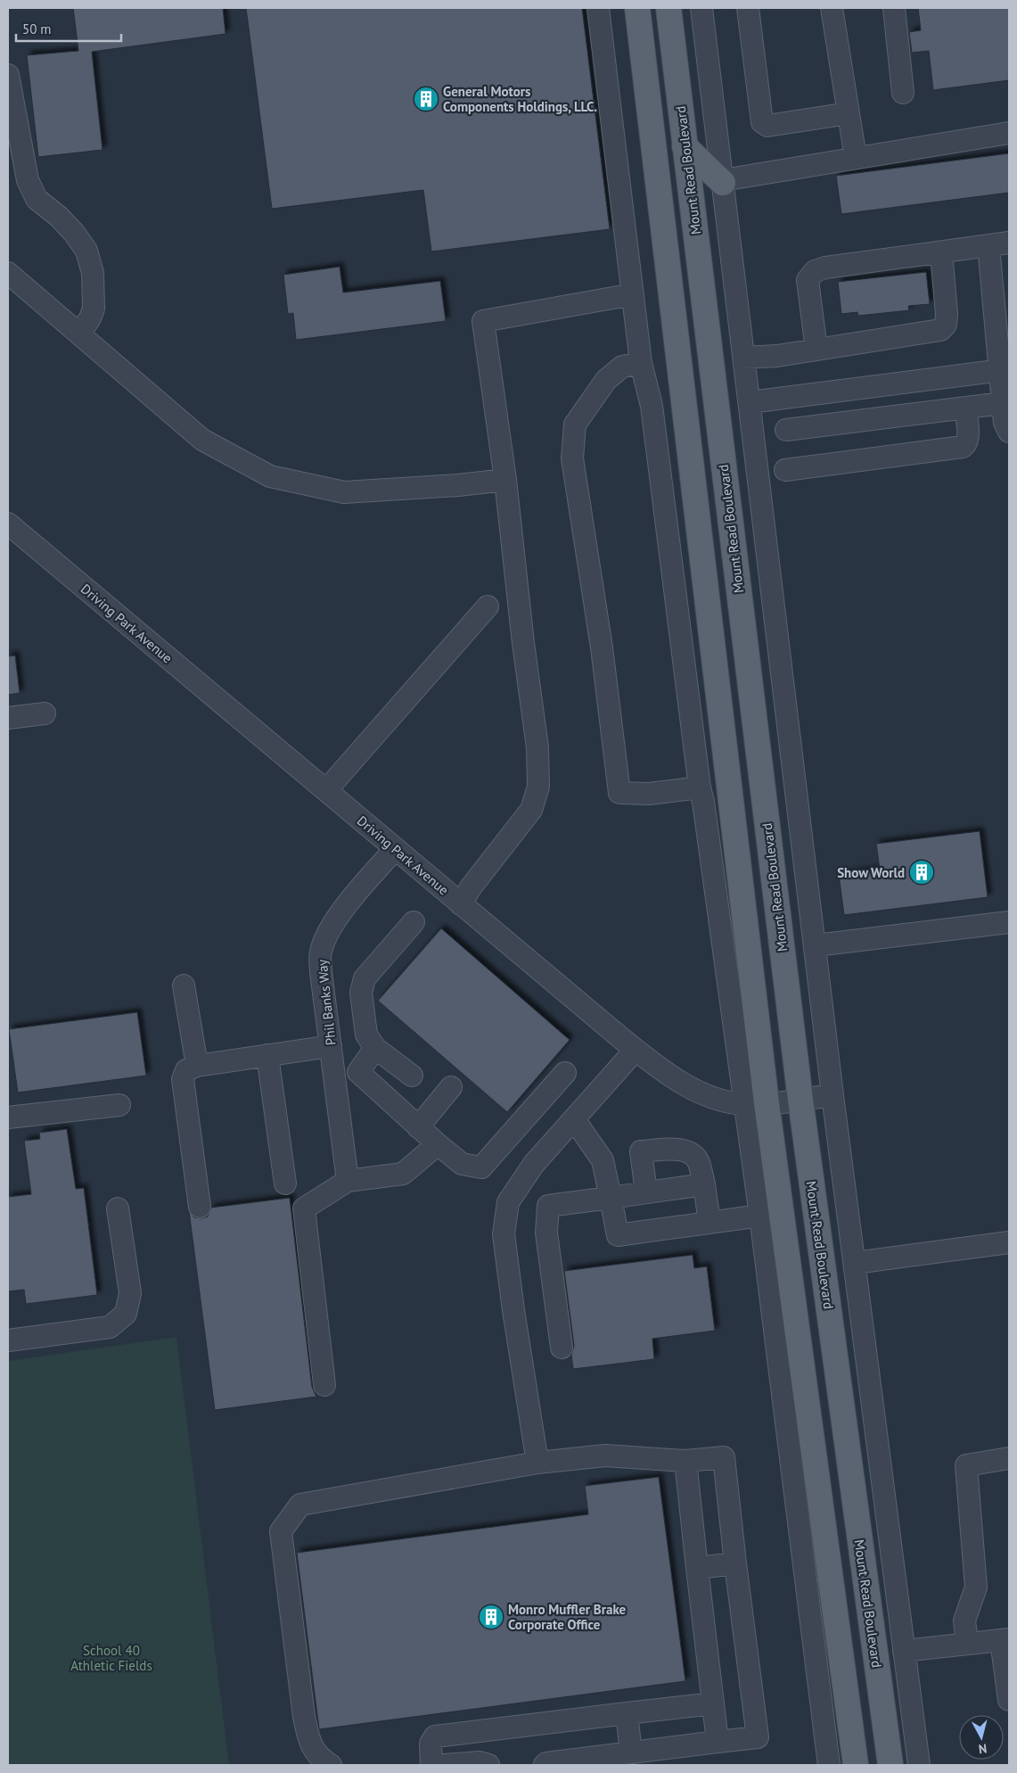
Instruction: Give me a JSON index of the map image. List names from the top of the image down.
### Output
{
  "streets": {
    "main road": ["Mount Read Boulevard"],
    "street": ["Driving Park Avenue", "Phil Banks Way"]
  },
  "crossings": [
    ["Mount Read Boulevard", "Driving Park Avenue"],
    ["Driving Park Avenue", "Phil Banks Way"]
  ],
  "parks": ["School 40 Athletic Fields"],
  "places": {
    "building": ["General Motors Components Holdings, LLC.", "Show World", "Monro Muffler Brake Corporate Office"]
  },
  "scale_bar": "50 m",
  "north": "bottom"
}
